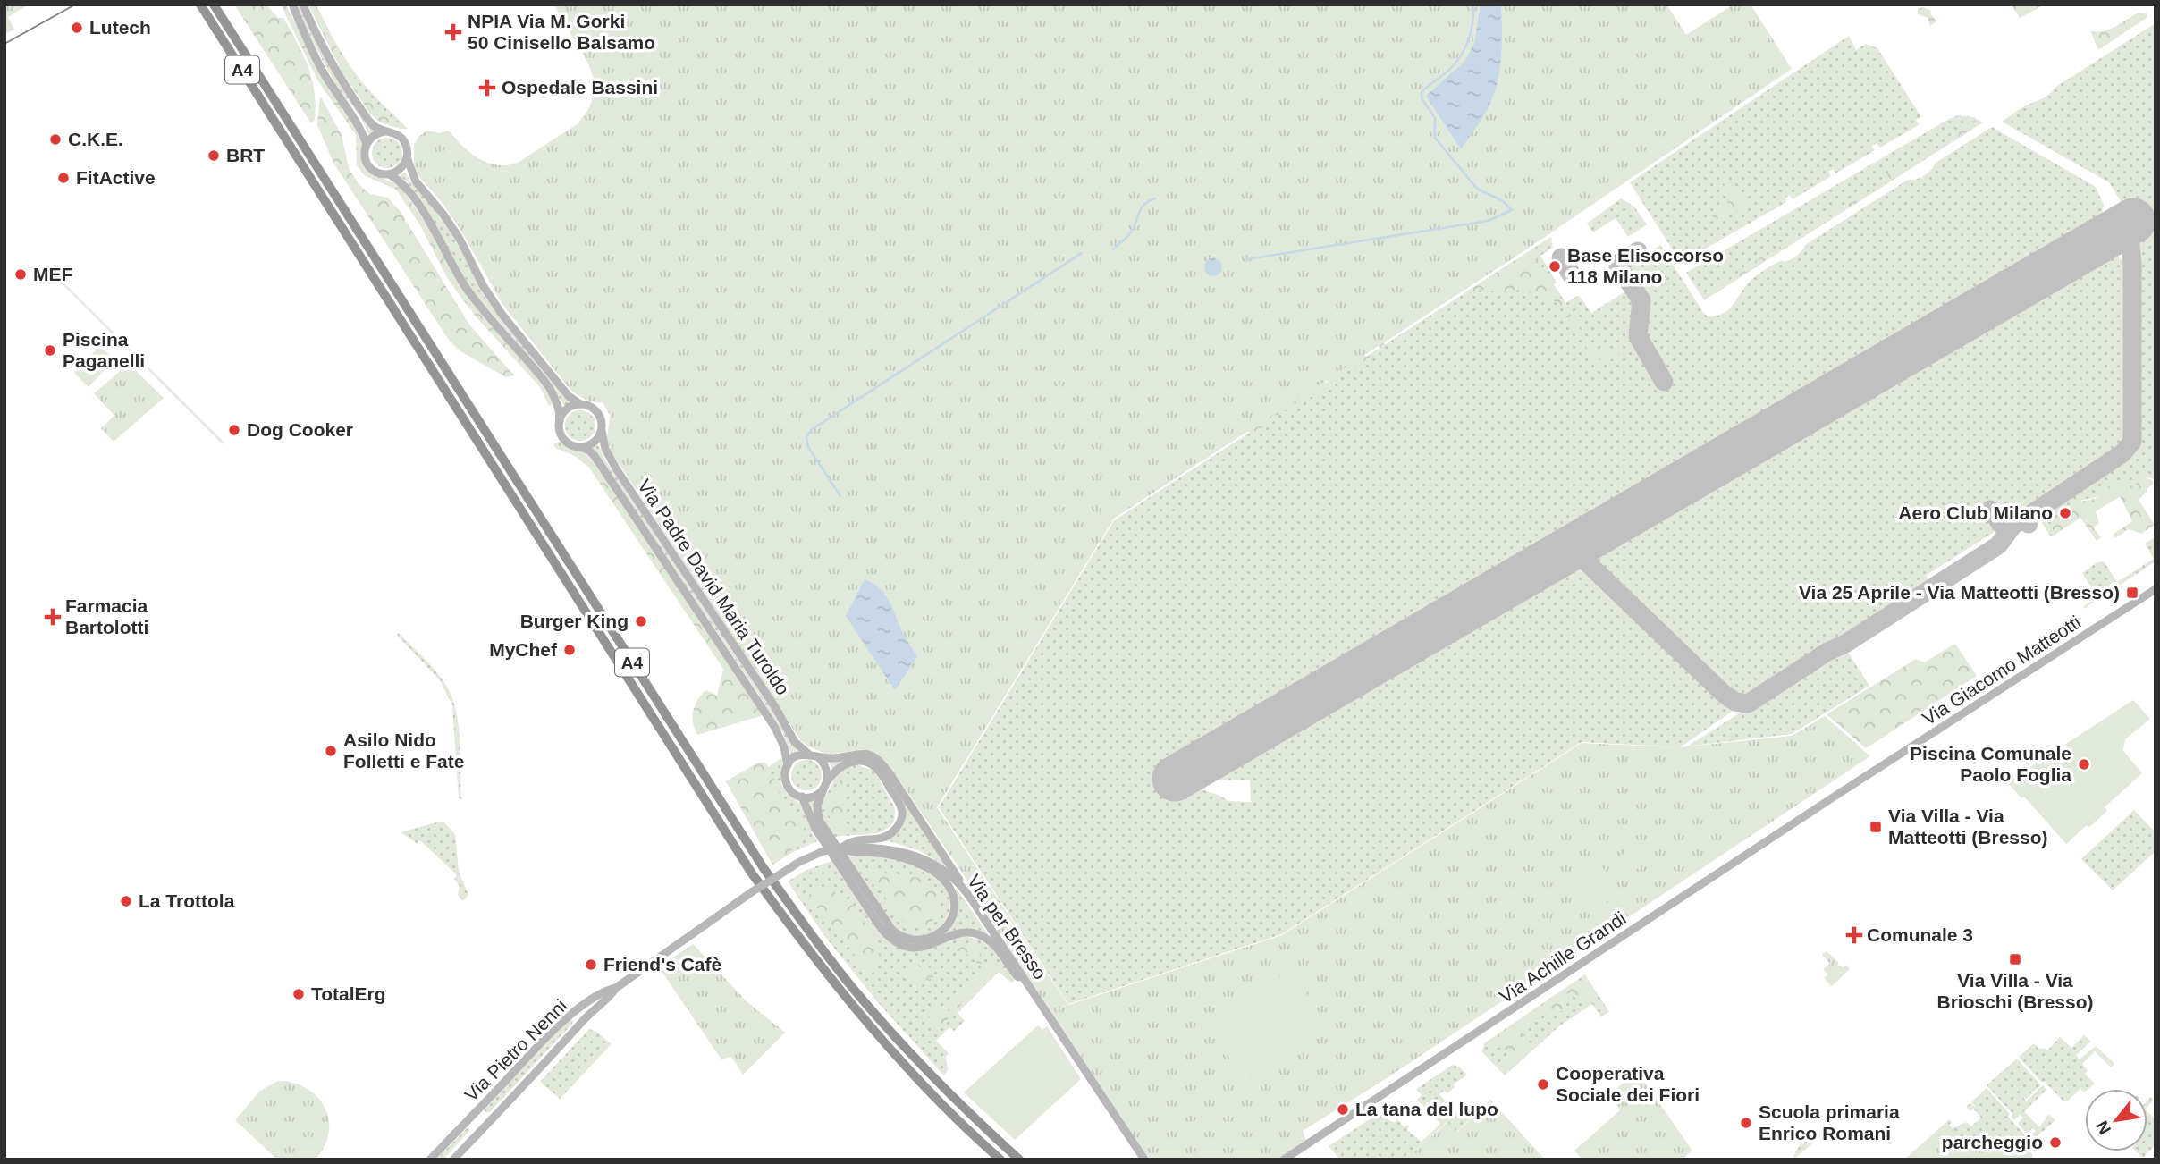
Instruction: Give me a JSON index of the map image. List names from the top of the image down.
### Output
{
  "streets": {
    "highway": ["A4"],
    "street": [
      "Via Padre David Maria Turoldo",
      "Via Giacomo Matteotti",
      "Via per Bresso",
      "Via Achille Grandi",
      "Via Pietro Nenni"
    ]
  },
  "crossings": [
    ["Via Giacomo Matteotti", "Via Achille Grandi"],
    ["Via per Bresso", "Via Pietro Nenni"]
  ],
  "places": {
    "other": [
      "Lutech",
      "C.K.E.",
      "BRT",
      "FitActive",
      "Base Elisoccorso 118 Milano",
      "MEF",
      "Piscina Paganelli",
      "Dog Cooker",
      "Aero Club Milano",
      "Burger King",
      "MyChef",
      "Asilo Nido Folletti e Fate",
      "Piscina Comunale Paolo Foglia",
      "La Trottola",
      "Friend's Cafè",
      "TotalErg",
      "Cooperativa Sociale dei Fiori",
      "La tana del lupo",
      "Scuola primaria Enrico Romani",
      "parcheggio"
    ],
    "health": [
      "NPIA Via M. Gorki 50 Cinisello Balsamo",
      "Ospedale Bassini",
      "Farmacia Bartolotti",
      "Comunale 3"
    ],
    "transit": ["Via 25 Aprile - Via Matteotti (Bresso)", "Via Villa - Via Matteotti (Bresso)", "Via Villa - Via Brioschi (Bresso)"]
  },
  "north": "bottom left"
}
